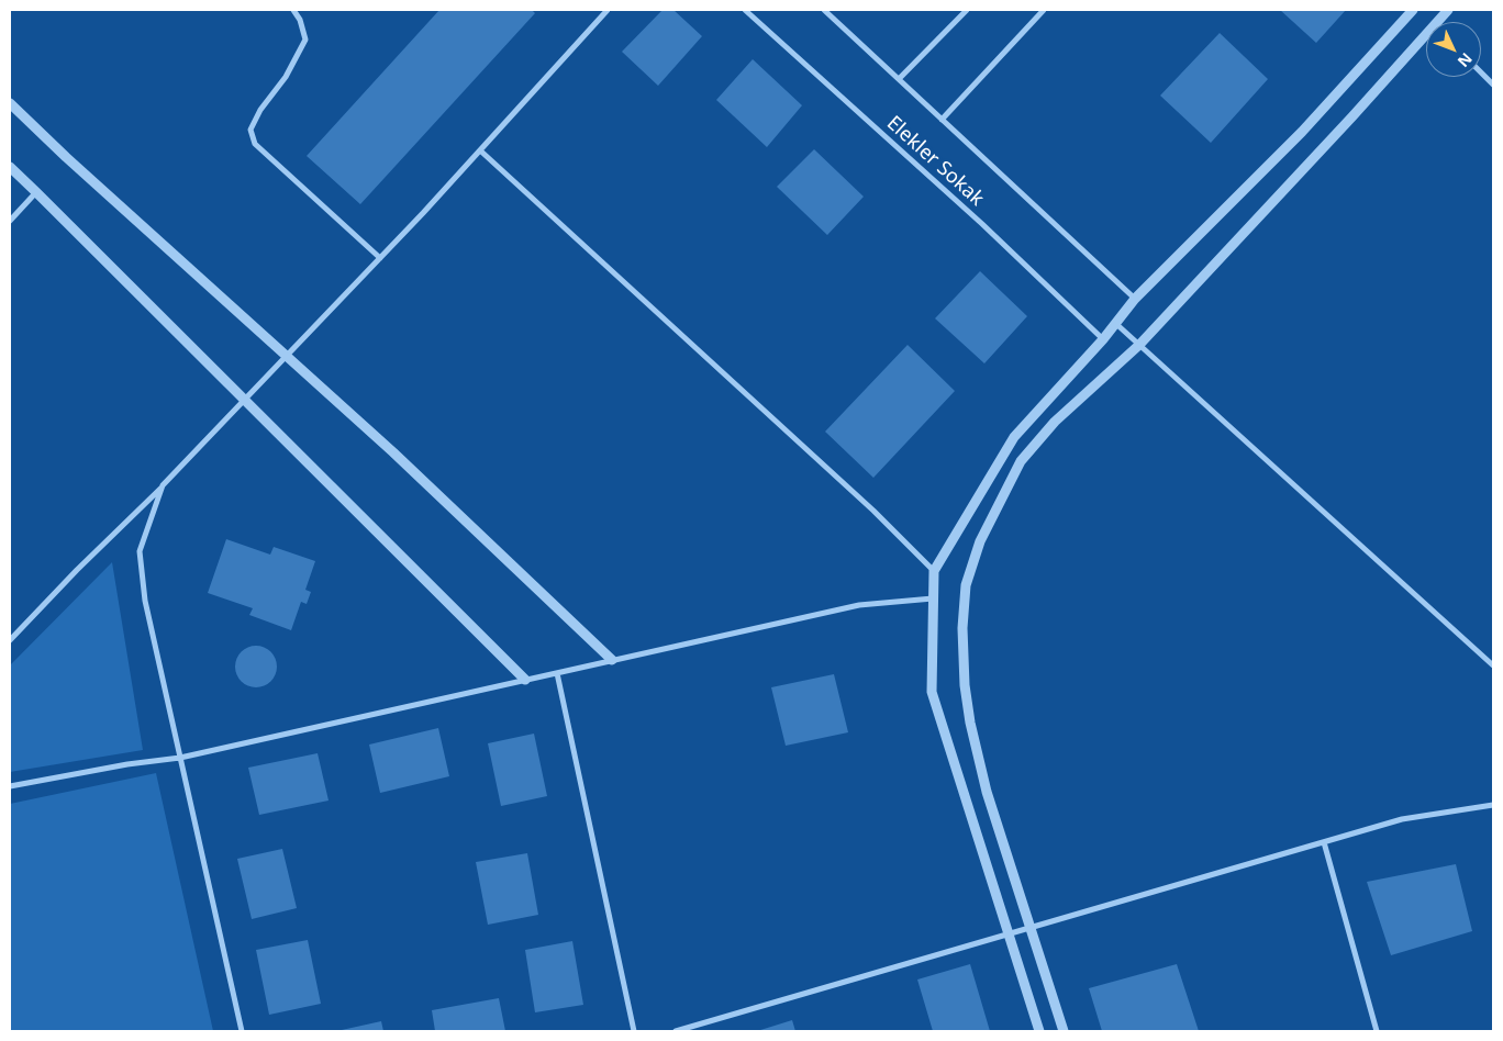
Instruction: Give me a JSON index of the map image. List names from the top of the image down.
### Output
{
  "streets": {
    "street": ["Elekler Sokak"]
  },
  "north": "bottom right"
}
